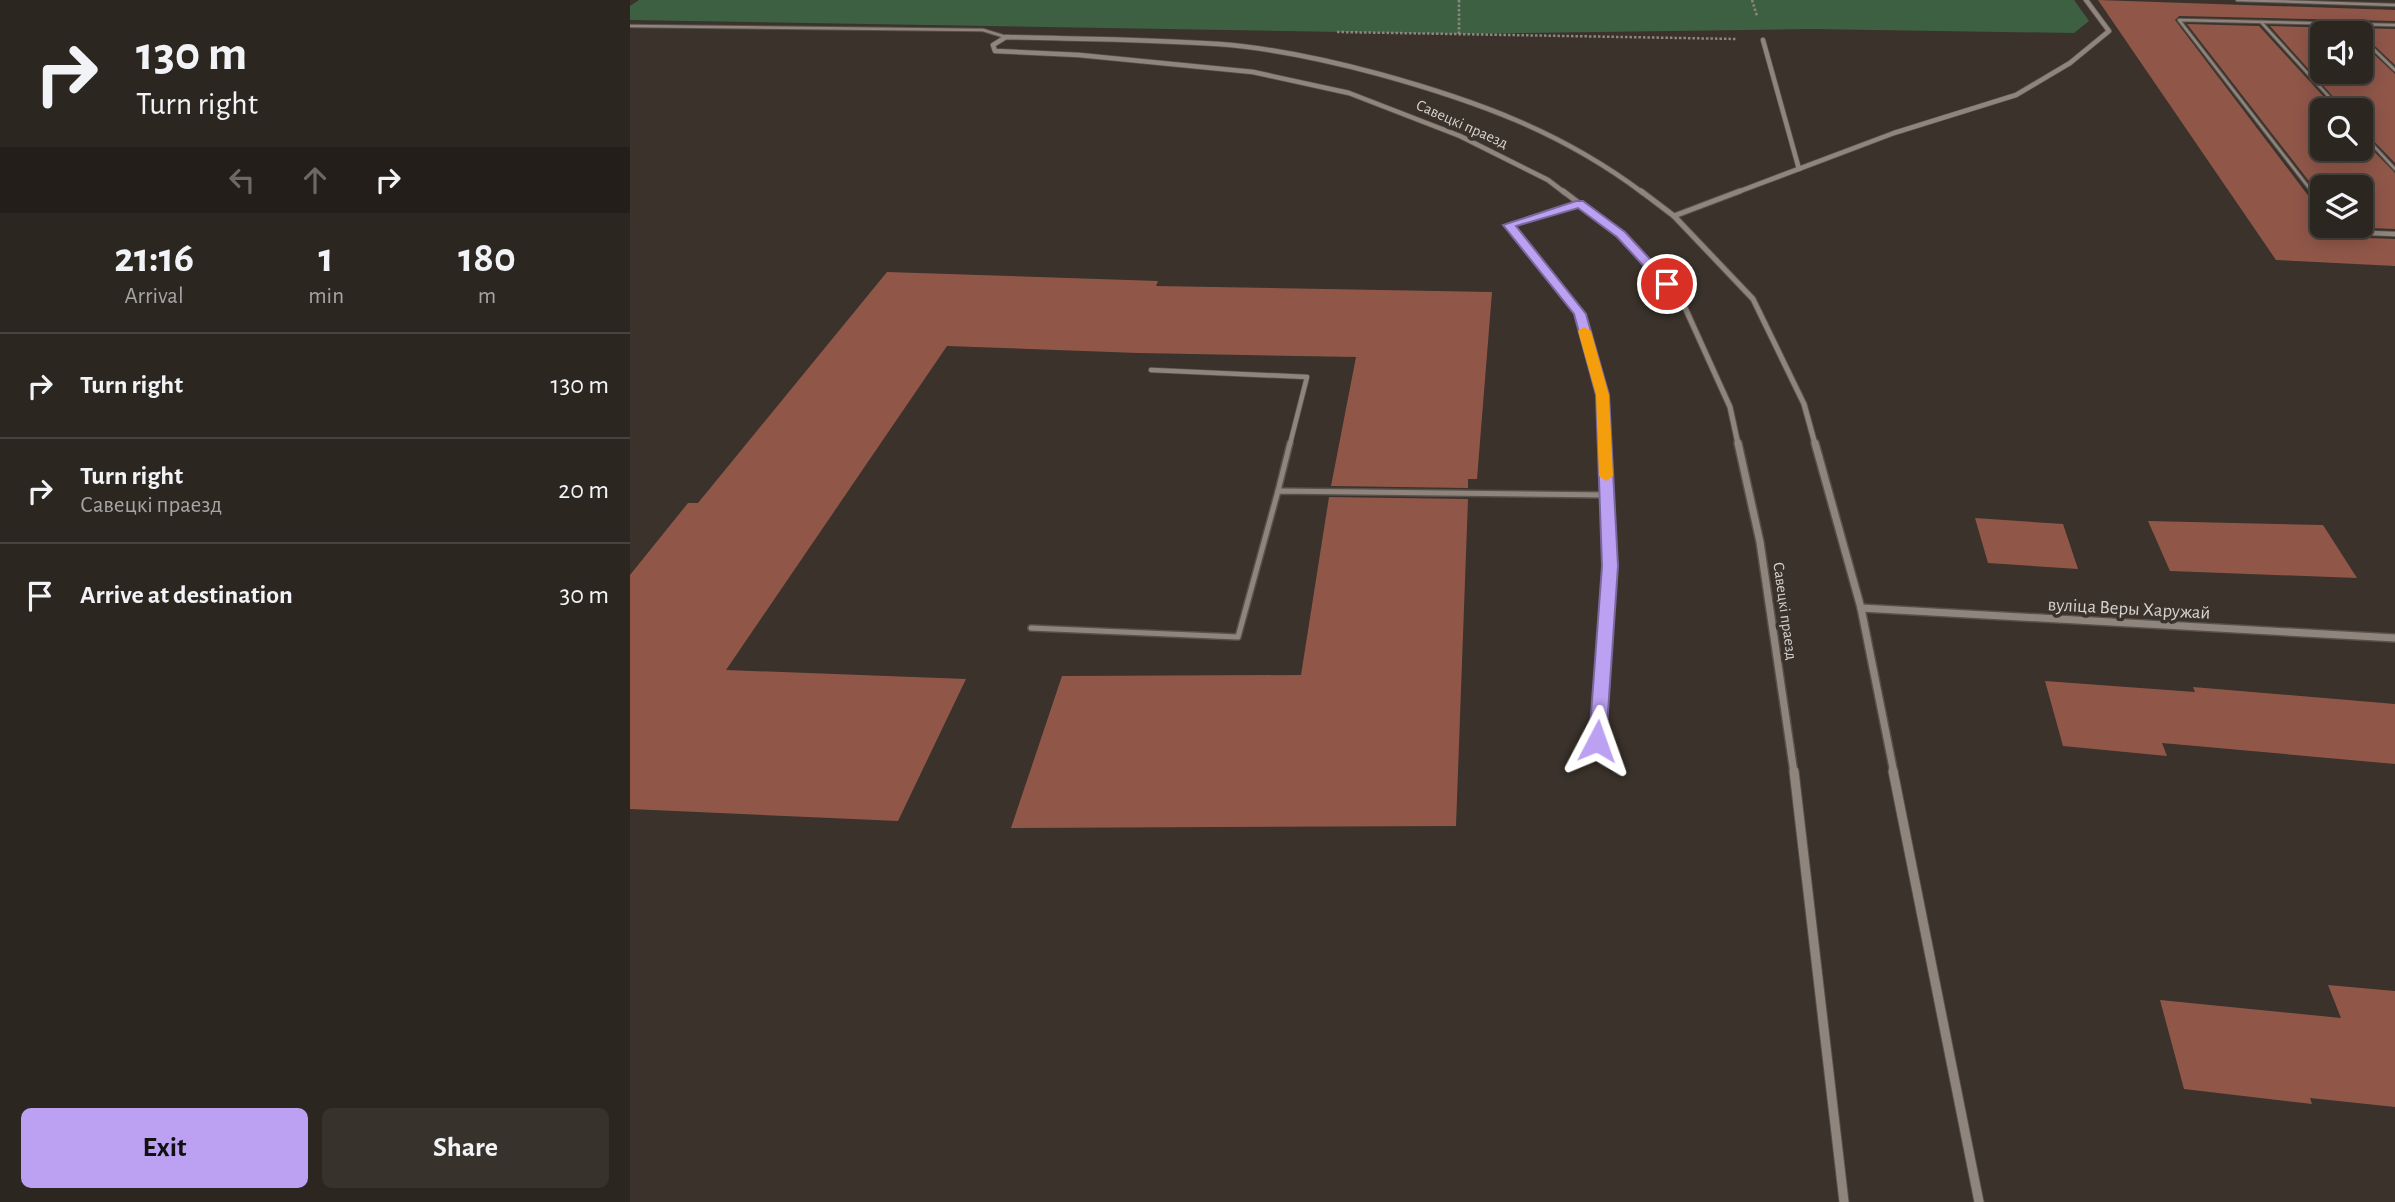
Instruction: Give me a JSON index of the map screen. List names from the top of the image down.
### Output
{
  "streets": {
    "street": ["Савецкі праезд", "вуліца Веры Харужай"]
  },
  "crossings": [
    ["Савецкі праезд", "вуліца Веры Харужай"]
  ],
  "page": {
    "turn": ["130 m", "Turn right"],
    "eta": [
      "21:16",
      "Arrival",
      "1",
      "min",
      "180",
      "m"
    ],
    "list": [
      {
        "name": "Turn right",
        "value": "130 m"
      },
      {
        "name": "Turn right",
        "note": "Савецкі праезд",
        "value": "20 m"
      },
      {
        "name": "Arrive at destination",
        "value": "30 m"
      }
    ],
    "buttons": ["Exit", "Share"]
  }
}
